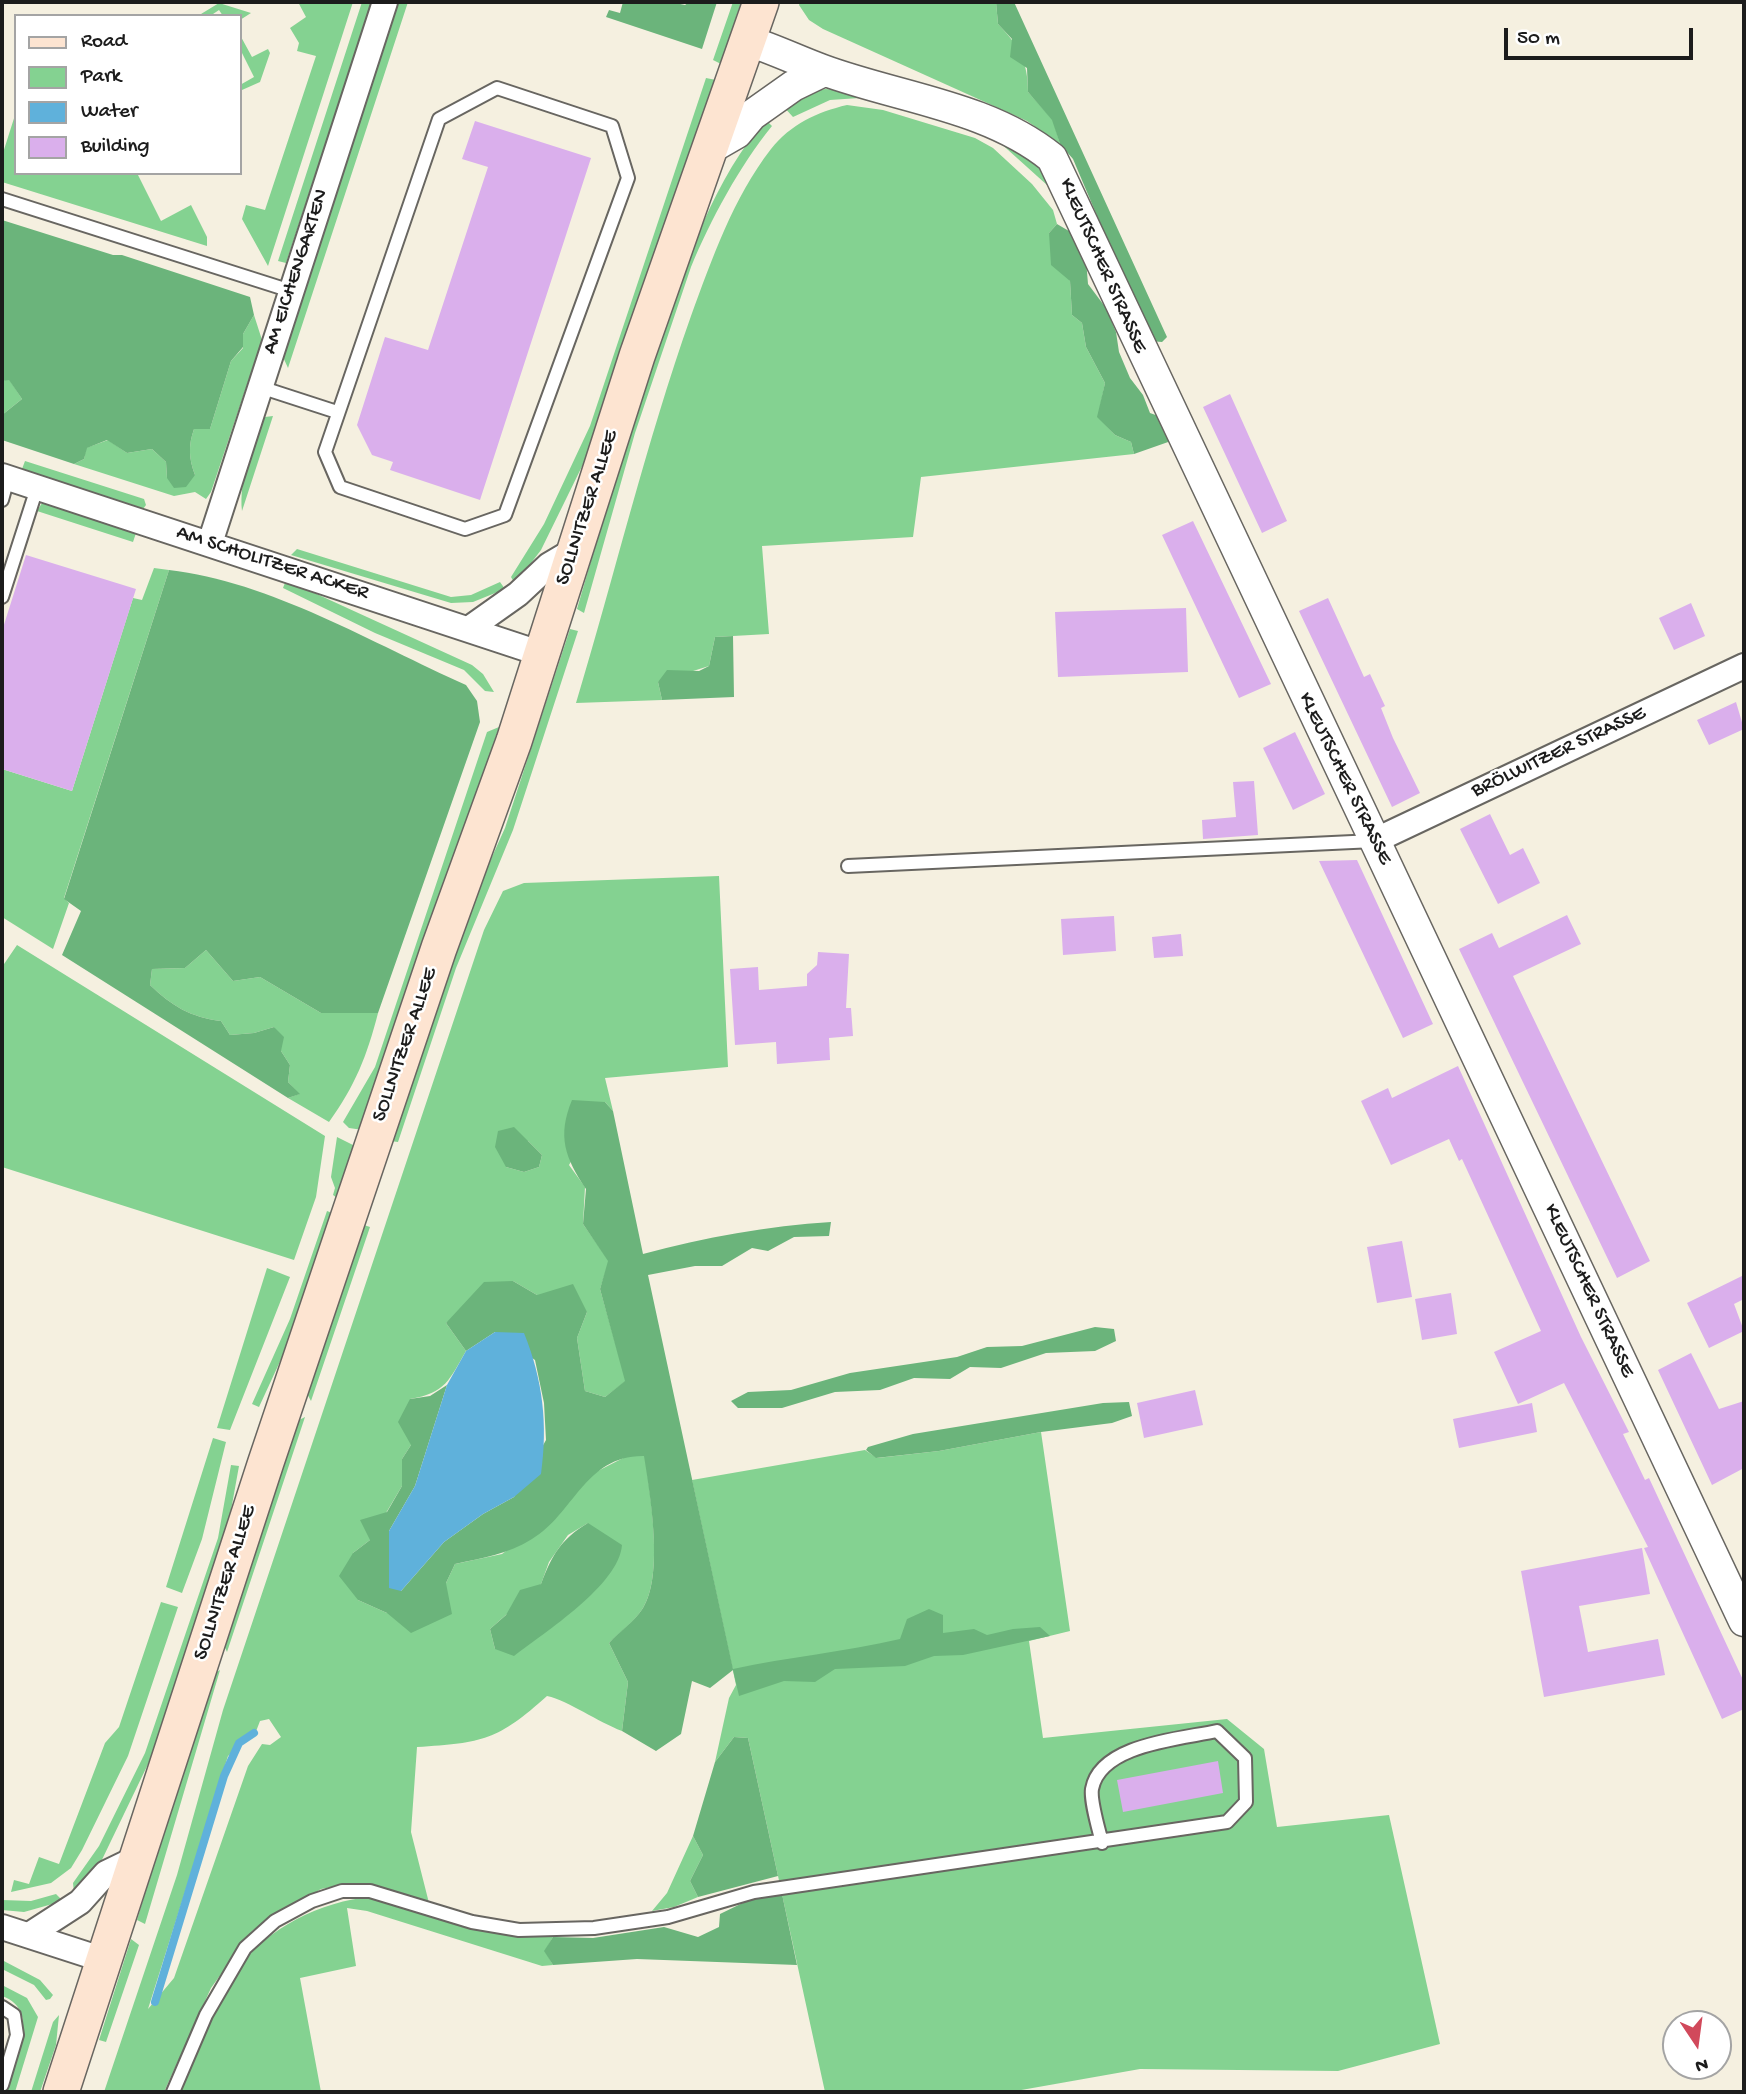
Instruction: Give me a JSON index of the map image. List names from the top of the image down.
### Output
{
  "streets": {
    "main road": ["SOLLNITZER ALLEE"],
    "street": [
      "KLEUTSCHER STRASSE",
      "AM EICHENGARTEN",
      "AM SCHOLITZER ACKER",
      "BRÖLWITZER STRASSE"
    ]
  },
  "crossings": [
    ["KLEUTSCHER STRASSE", "SOLLNITZER ALLEE"],
    ["KLEUTSCHER STRASSE", "BRÖLWITZER STRASSE"],
    ["AM EICHENGARTEN", "AM SCHOLITZER ACKER"],
    ["SOLLNITZER ALLEE", "AM SCHOLITZER ACKER"]
  ],
  "legend": [
    "Road",
    "Park",
    "Water",
    "Building"
  ],
  "scale_bar": "50 m",
  "north": "bottom"
}
